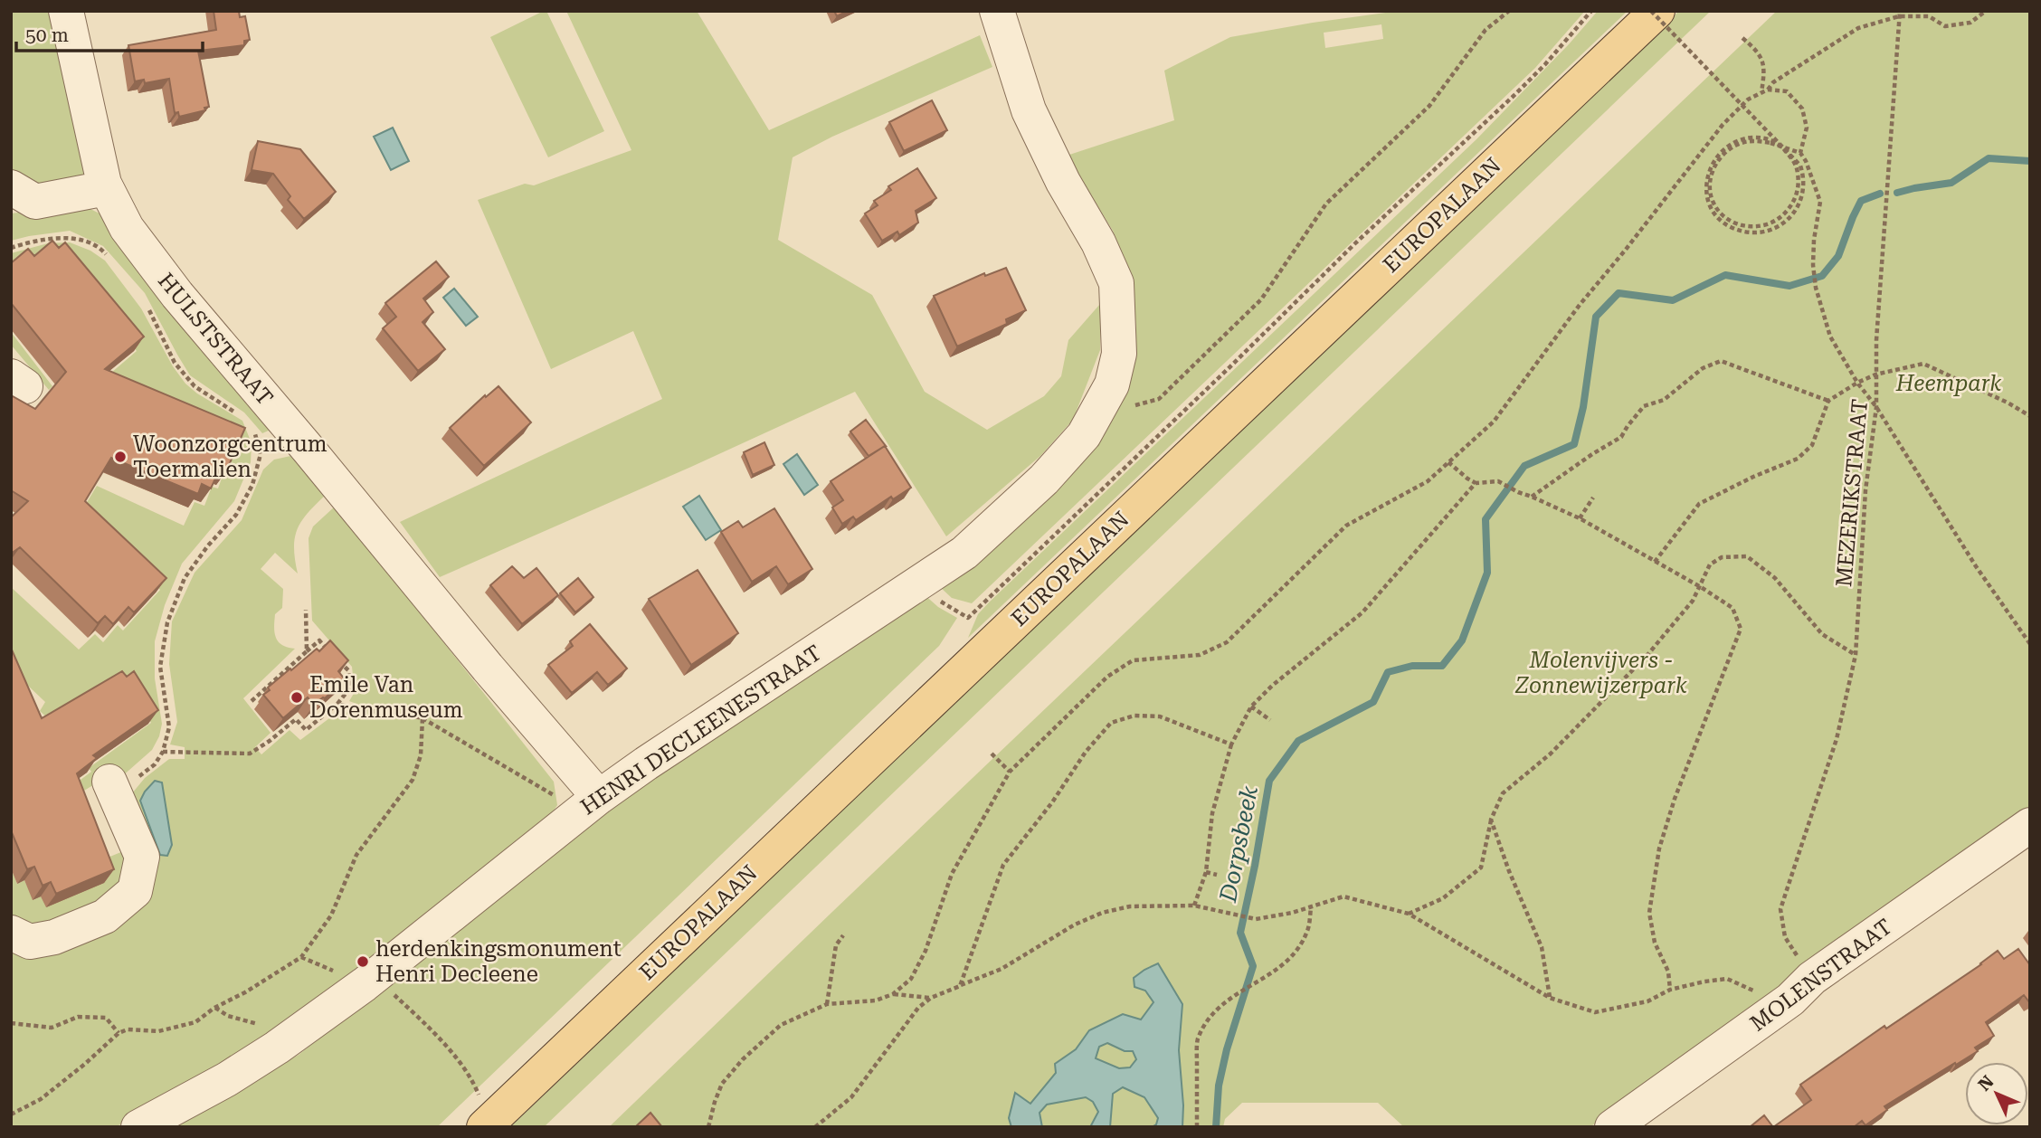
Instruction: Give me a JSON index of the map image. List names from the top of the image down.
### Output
{
  "streets": {
    "main road": ["EUROPALAAN"],
    "street": ["HULSTSTRAAT", "HENRI DECLEENESTRAAT", "MOLENSTRAAT"],
    "path": ["MEZERIKSTRAAT"]
  },
  "crossings": [
    ["HULSTSTRAAT", "HENRI DECLEENESTRAAT"]
  ],
  "water": ["Dorpsbeek"],
  "parks": ["Heempark", "Molenvijvers - Zonnewijzerpark"],
  "places": ["Woonzorgcentrum Toermalien", "Emile Van Dorenmuseum", "herdenkingsmonument Henri Decleene"],
  "scale_bar": "50 m",
  "north": "top left"
}
